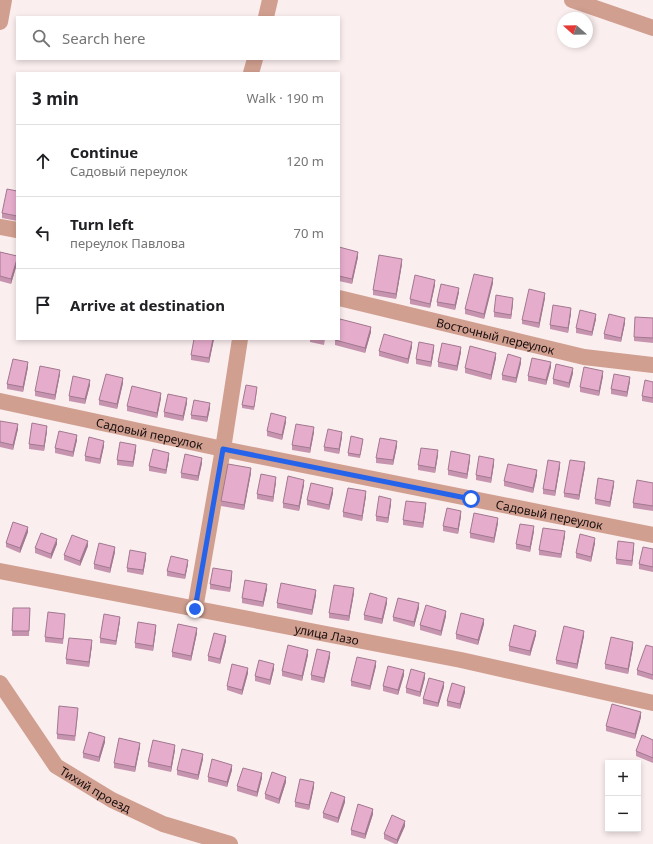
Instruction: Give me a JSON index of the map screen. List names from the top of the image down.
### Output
{
  "streets": {
    "street": [
      "Восточный переулок",
      "Садовый переулок",
      "улица Лазо",
      "Тихий проезд"
    ]
  },
  "north": "left",
  "page": {
    "search": "Search here",
    "heading": ["3 min", "Walk · 190 m"],
    "list": [
      ["Continue", "Садовый переулок", "120 m"],
      ["Turn left", "переулок Павлова", "70 m"],
      "Arrive at destination"
    ],
    "map_buttons": ["+", "−"]
  }
}
